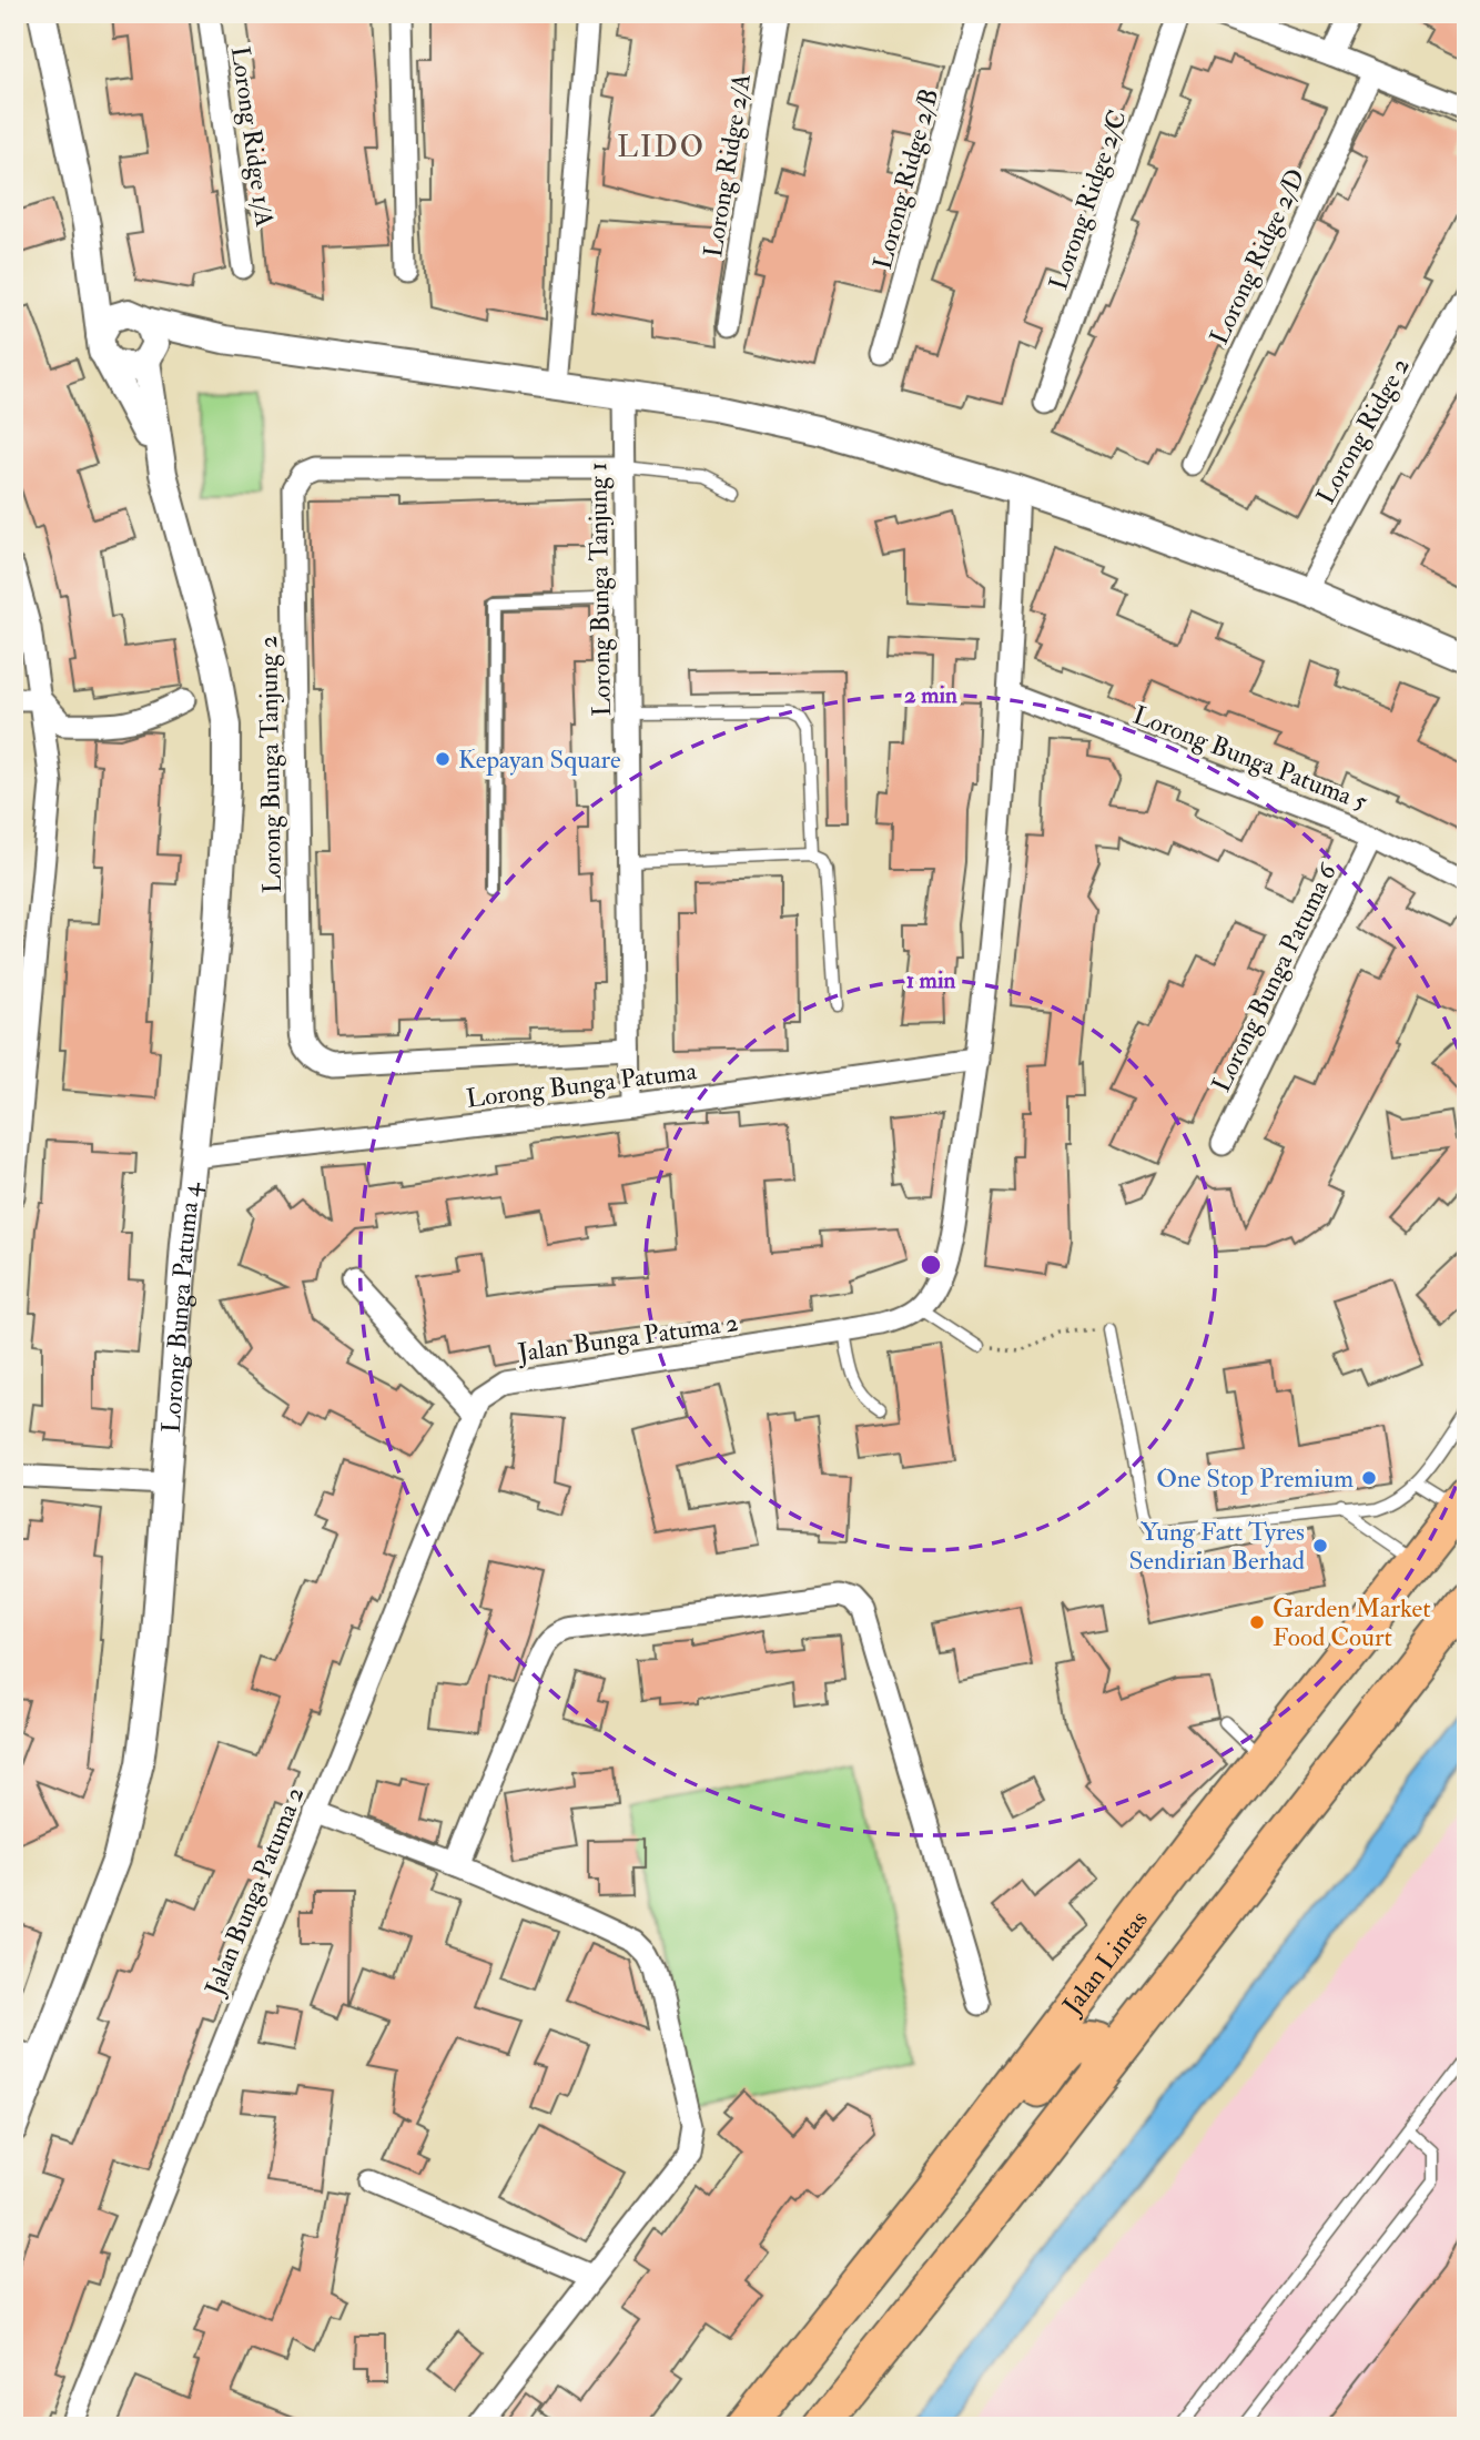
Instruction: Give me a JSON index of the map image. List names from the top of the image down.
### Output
{
  "streets": {
    "highway": ["Jalan Lintas"],
    "street": [
      "Lorong Ridge 1/A",
      "Lorong Ridge 2/A",
      "Lorong Ridge 2/B",
      "Lorong Ridge 2/C",
      "Lorong Ridge 2/D",
      "Lorong Ridge 2",
      "Lorong Bunga Tanjung 1",
      "Lorong Bunga Patuma 5",
      "Lorong Bunga Tanjung 2",
      "Lorong Bunga Patuma 6",
      "Lorong Bunga Patuma",
      "Lorong Bunga Patuma 4",
      "Jalan Bunga Patuma 2"
    ]
  },
  "crossings": [
    ["Lorong Bunga Tanjung 1", "Lorong Bunga Tanjung 2"],
    ["Lorong Bunga Tanjung 1", "Lorong Bunga Patuma"],
    ["Lorong Bunga Patuma 5", "Lorong Bunga Patuma 6"],
    ["Lorong Bunga Patuma", "Lorong Bunga Patuma 4"]
  ],
  "districts": ["LIDO"],
  "places": [
    "Kepayan Square",
    "One Stop Premium",
    "Yung Fatt Tyres Sendirian Berhad",
    "Garden Market Food Court"
  ],
  "rings": ["2 min", "1 min"]
}
